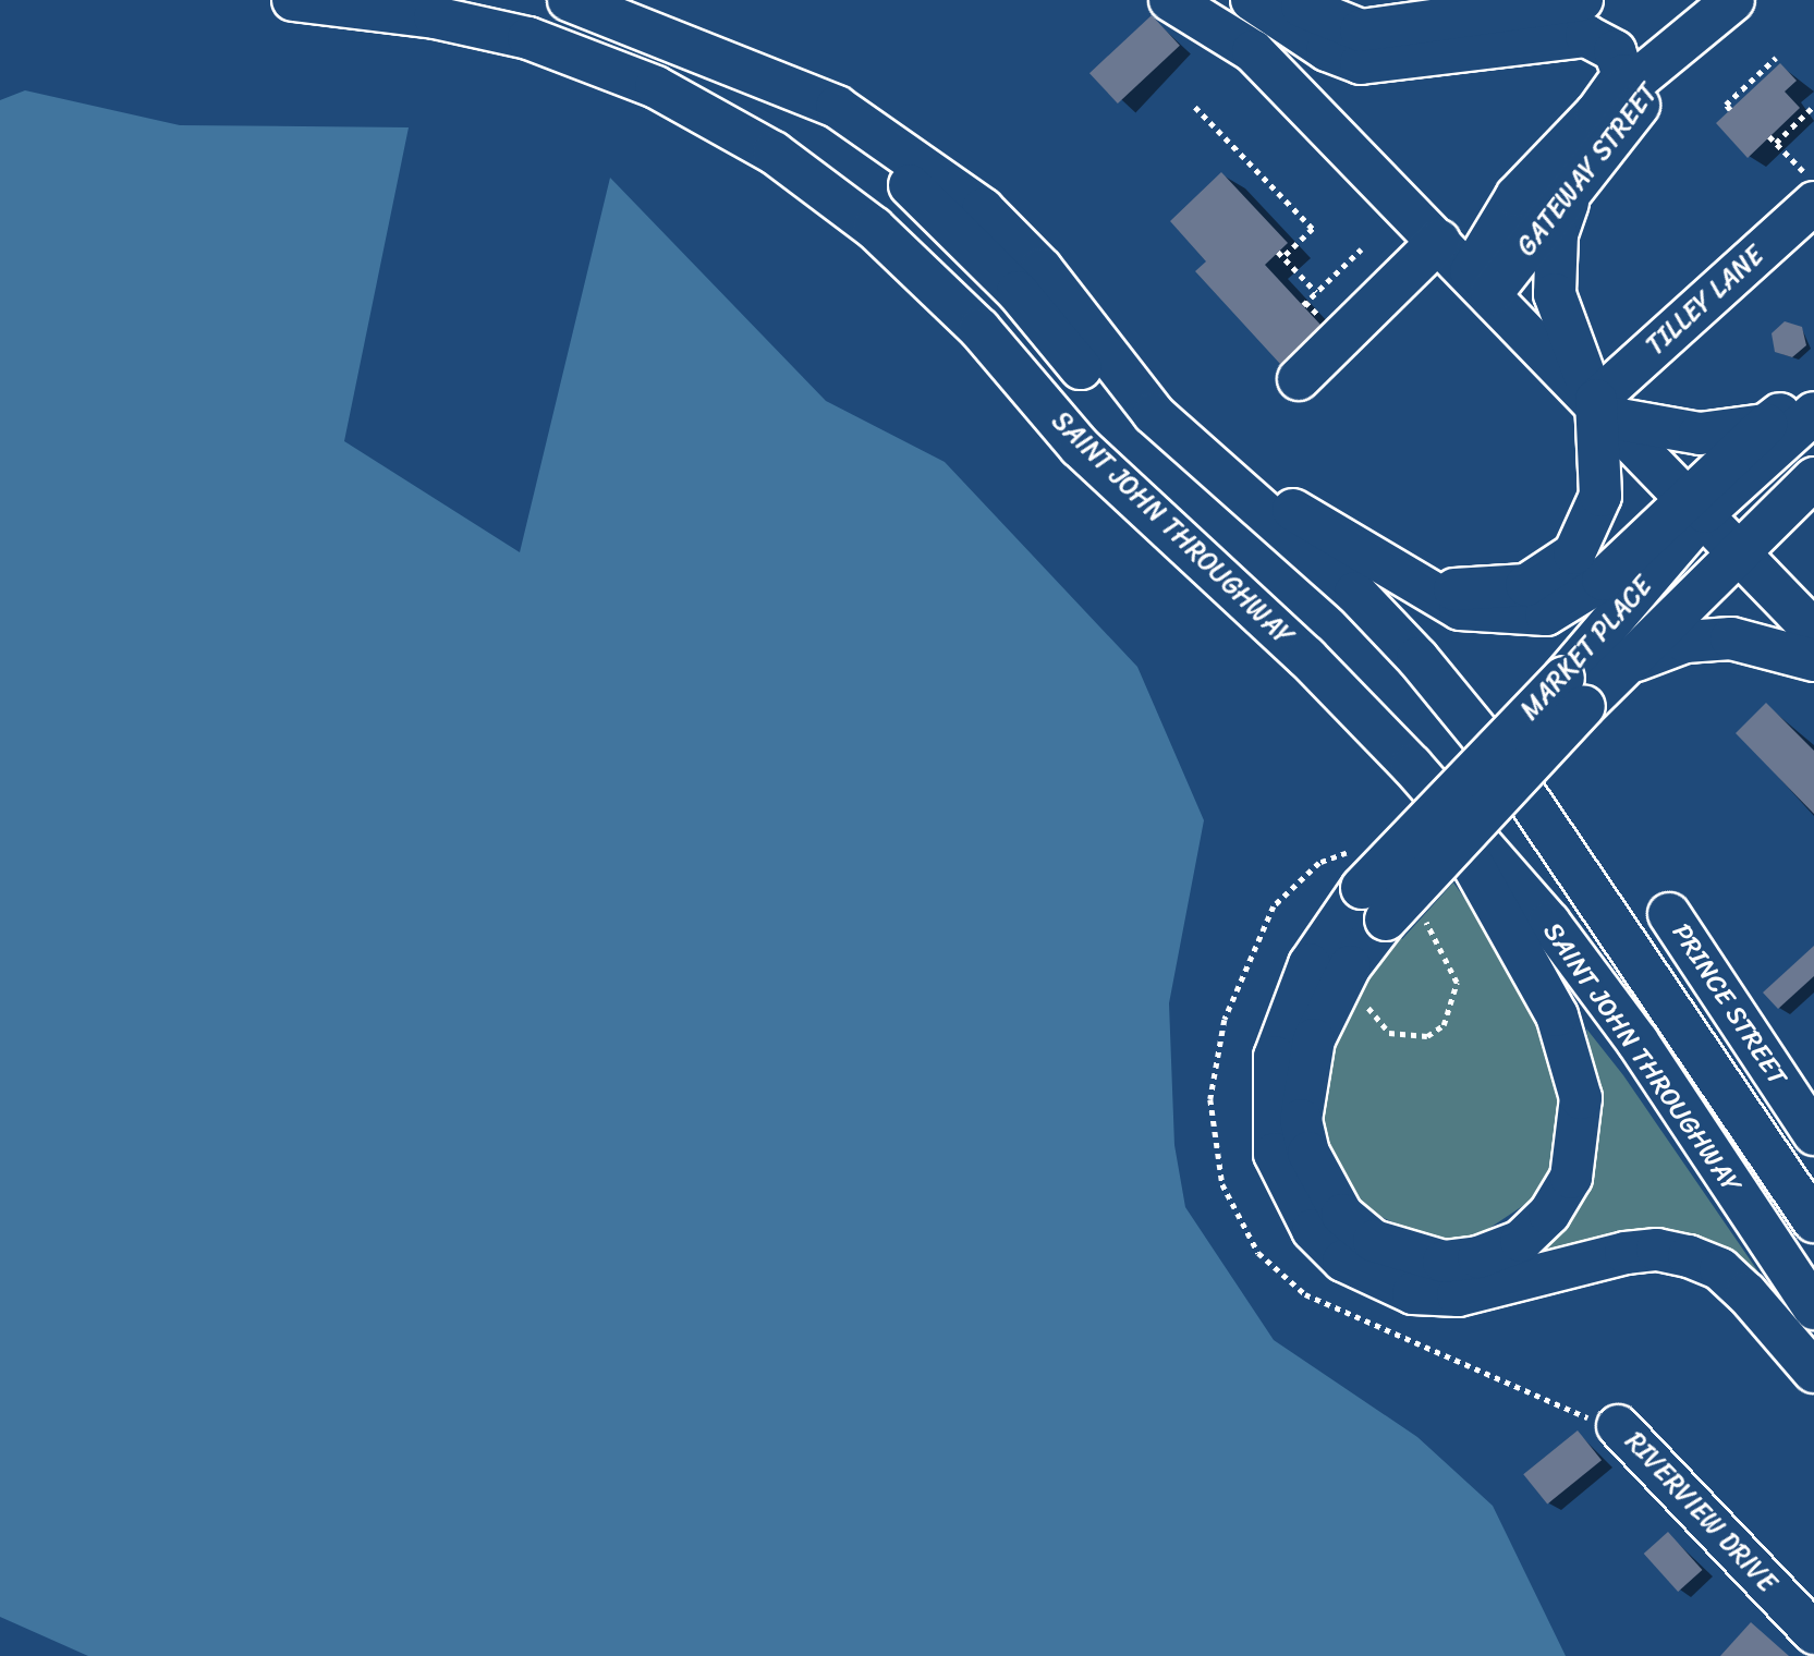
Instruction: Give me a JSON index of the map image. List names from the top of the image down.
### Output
{
  "streets": {
    "main road": [
      "GATEWAY STREET",
      "TILLEY LANE",
      "SAINT JOHN THROUGHWAY",
      "MARKET PLACE",
      "PRINCE STREET",
      "RIVERVIEW DRIVE"
    ]
  }
}
